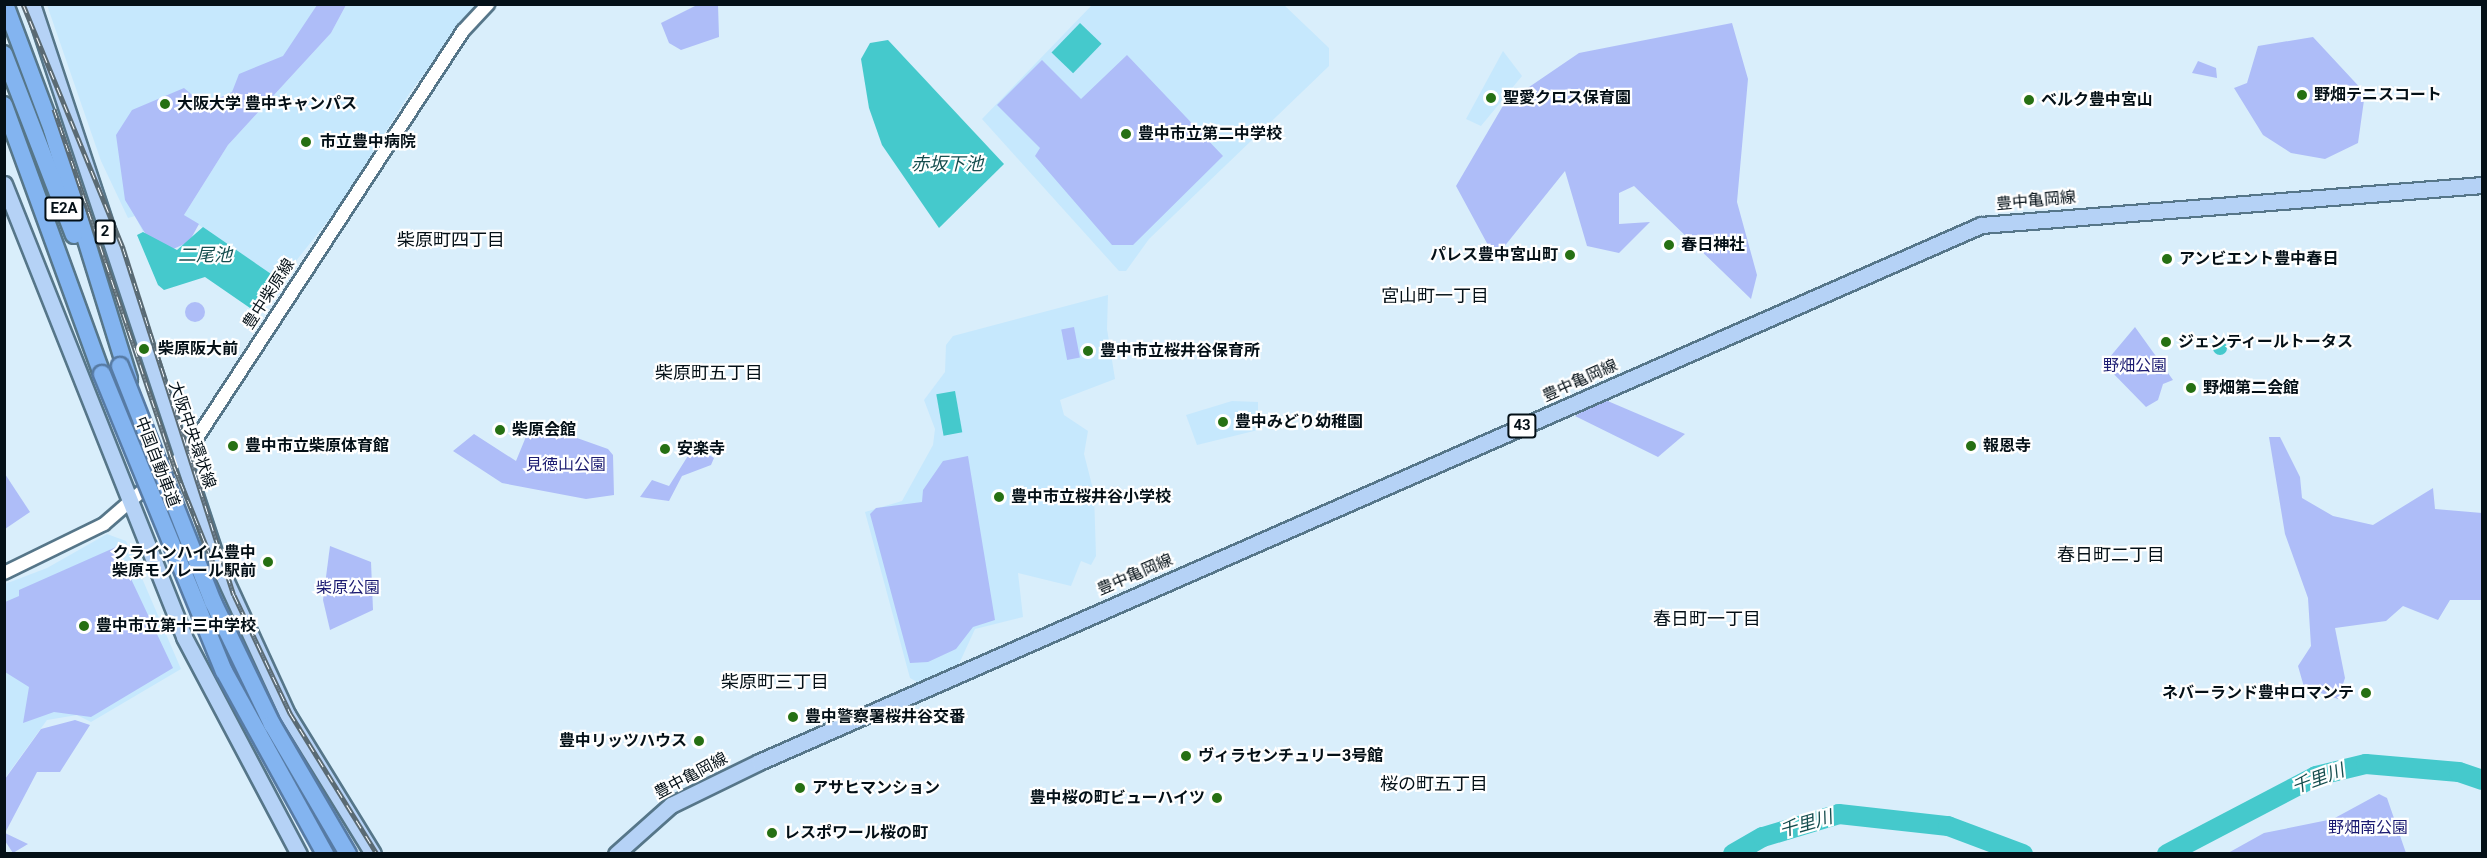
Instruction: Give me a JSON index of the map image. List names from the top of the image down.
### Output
{
  "streets": {
    "highway": ["E2A", "中国自動車道"],
    "main road": [
      "豊中亀岡線",
      "2",
      "43",
      "大阪中央環状線"
    ],
    "street": ["豊中柴原線"]
  },
  "crossings": [
    ["豊中柴原線", "大阪中央環状線"]
  ],
  "districts": [
    "柴原町四丁目",
    "宮山町一丁目",
    "柴原町五丁目",
    "春日町二丁目",
    "春日町一丁目",
    "柴原町三丁目",
    "桜の町五丁目"
  ],
  "water": ["赤坂下池", "二尾池", "千里川"],
  "parks": [
    "野畑公園",
    "見徳山公園",
    "柴原公園",
    "野畑南公園"
  ],
  "places": [
    "野畑テニスコート",
    "聖愛クロス保育園",
    "ベルク豊中宮山",
    "大阪大学 豊中キャンパス",
    "豊中市立第二中学校",
    "市立豊中病院",
    "春日神社",
    "パレス豊中宮山町",
    "アンビエント豊中春日",
    "ジェンティールトータス",
    "柴原阪大前",
    "豊中市立桜井谷保育所",
    "野畑第二会館",
    "豊中みどり幼稚園",
    "柴原会館",
    "豊中市立柴原体育館",
    "報恩寺",
    "安楽寺",
    "豊中市立桜井谷小学校",
    "クラインハイム豊中 柴原モノレール駅前",
    "豊中市立第十三中学校",
    "ネバーランド豊中ロマンテ",
    "豊中警察署桜井谷交番",
    "豊中リッツハウス",
    "ヴィラセンチュリー3号館",
    "アサヒマンション",
    "豊中桜の町ビューハイツ",
    "レスポワール桜の町"
  ]
}
